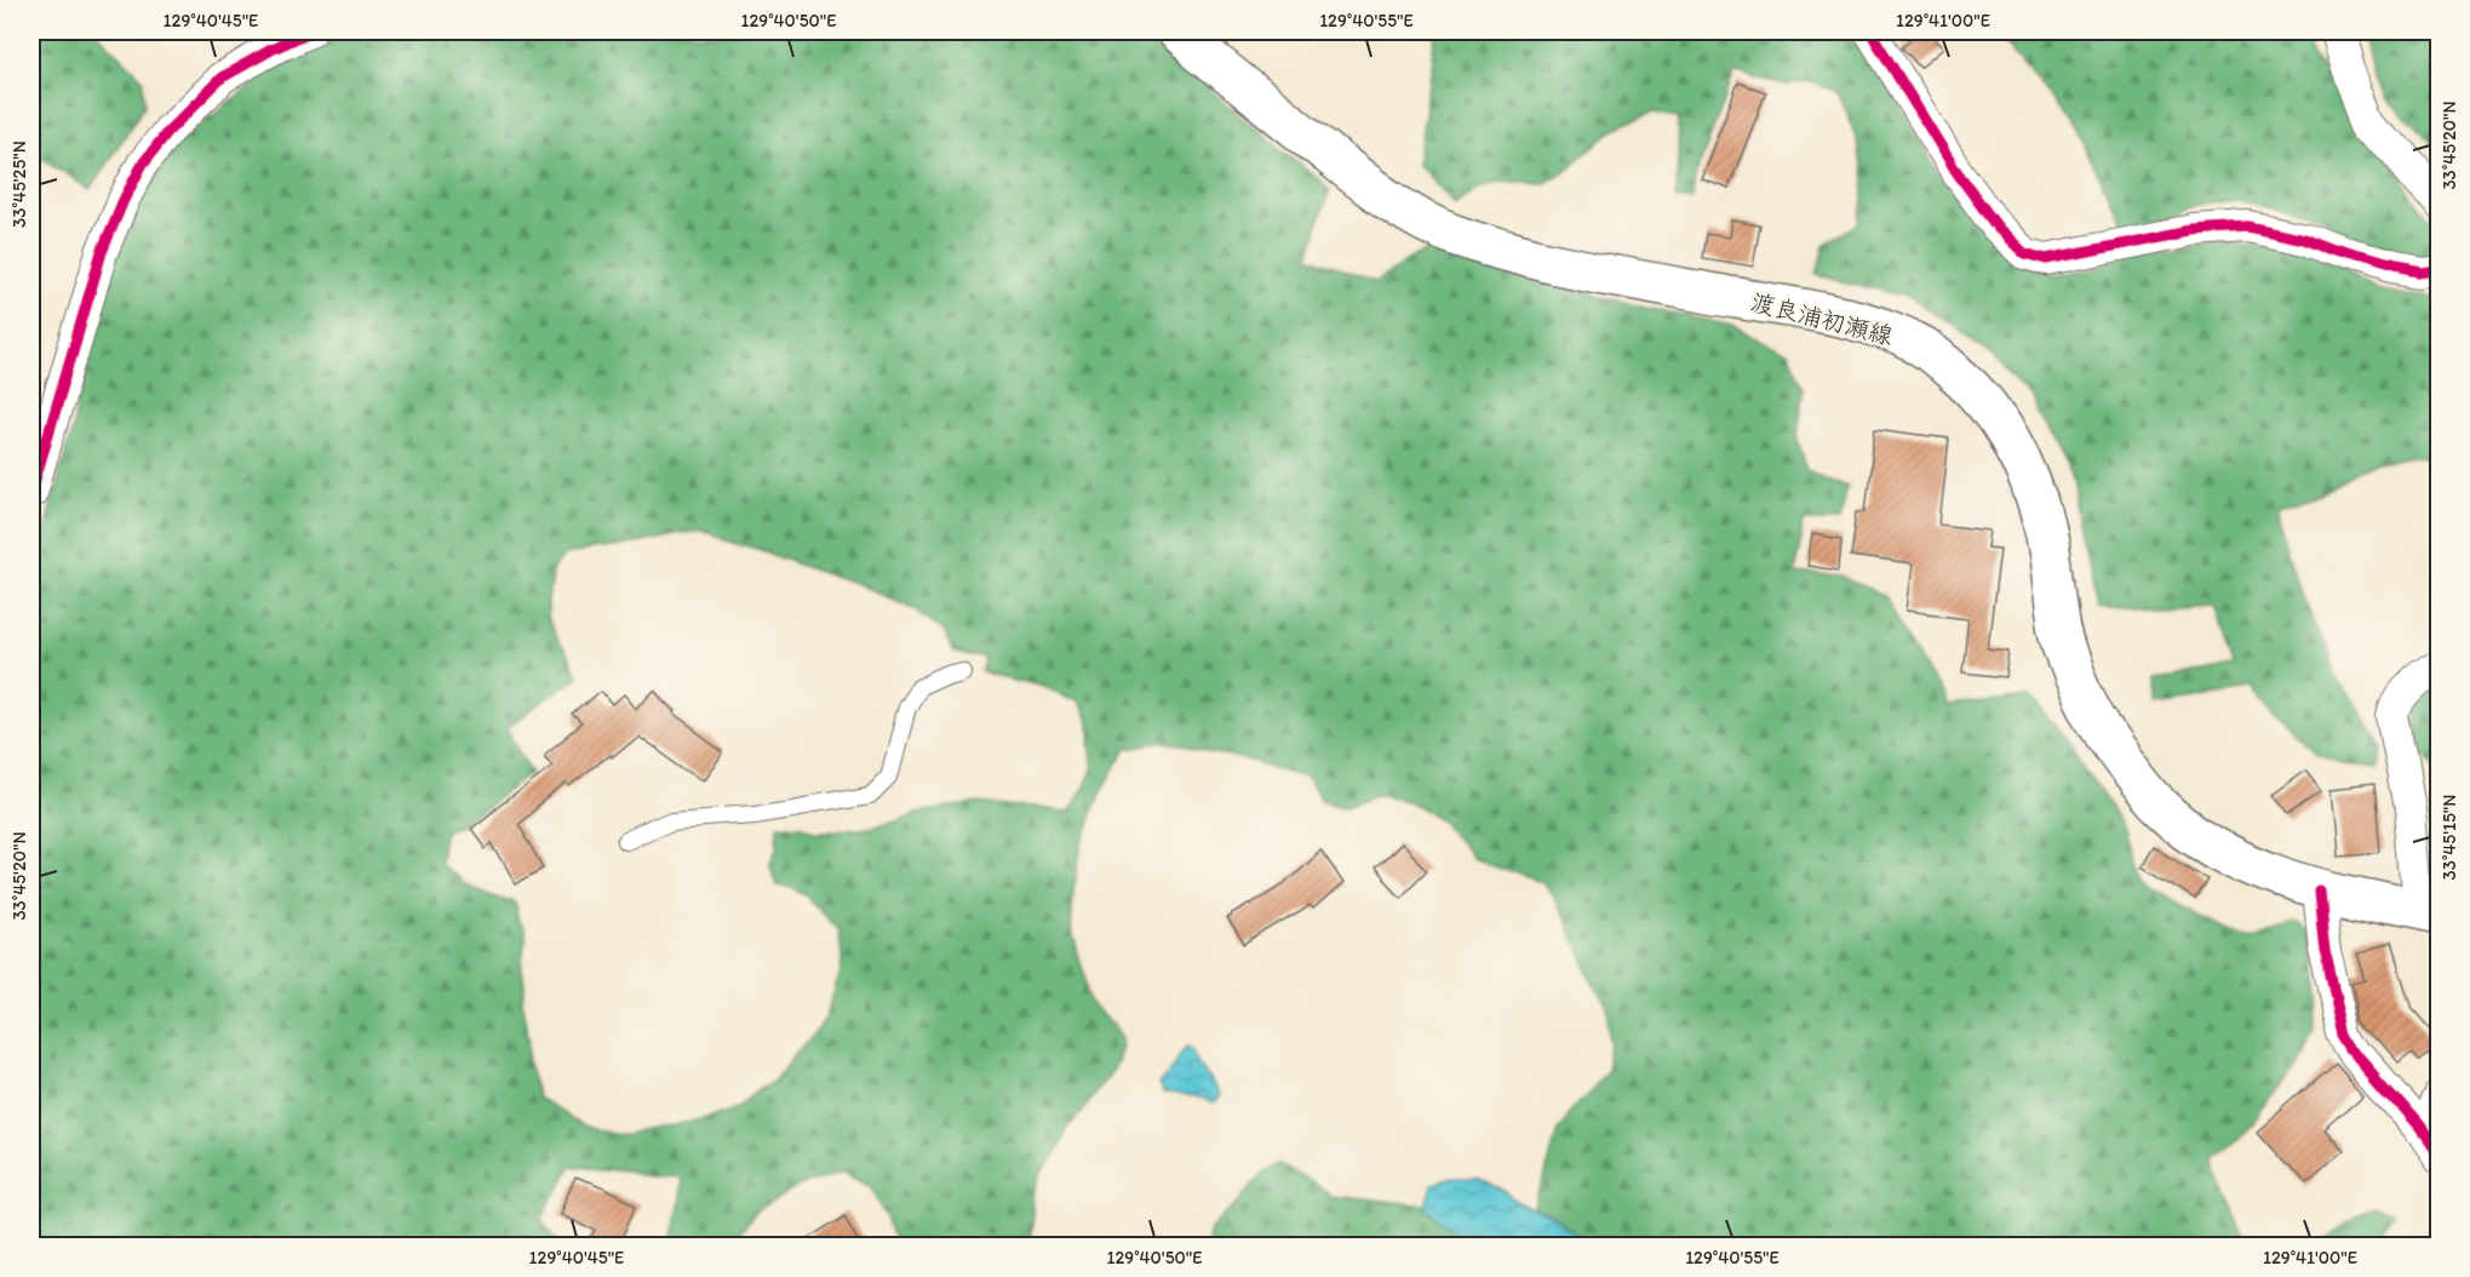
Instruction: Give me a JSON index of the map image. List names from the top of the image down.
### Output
{
  "streets": {
    "main road": ["渡良浦初瀬線"]
  },
  "coordinates": [
    "129°40'45\"E",
    "129°40'50\"E",
    "129°40'55\"E",
    "129°41'00\"E",
    "33°45'20\"N",
    "33°45'25\"N",
    "33°45'15\"N"
  ]
}
